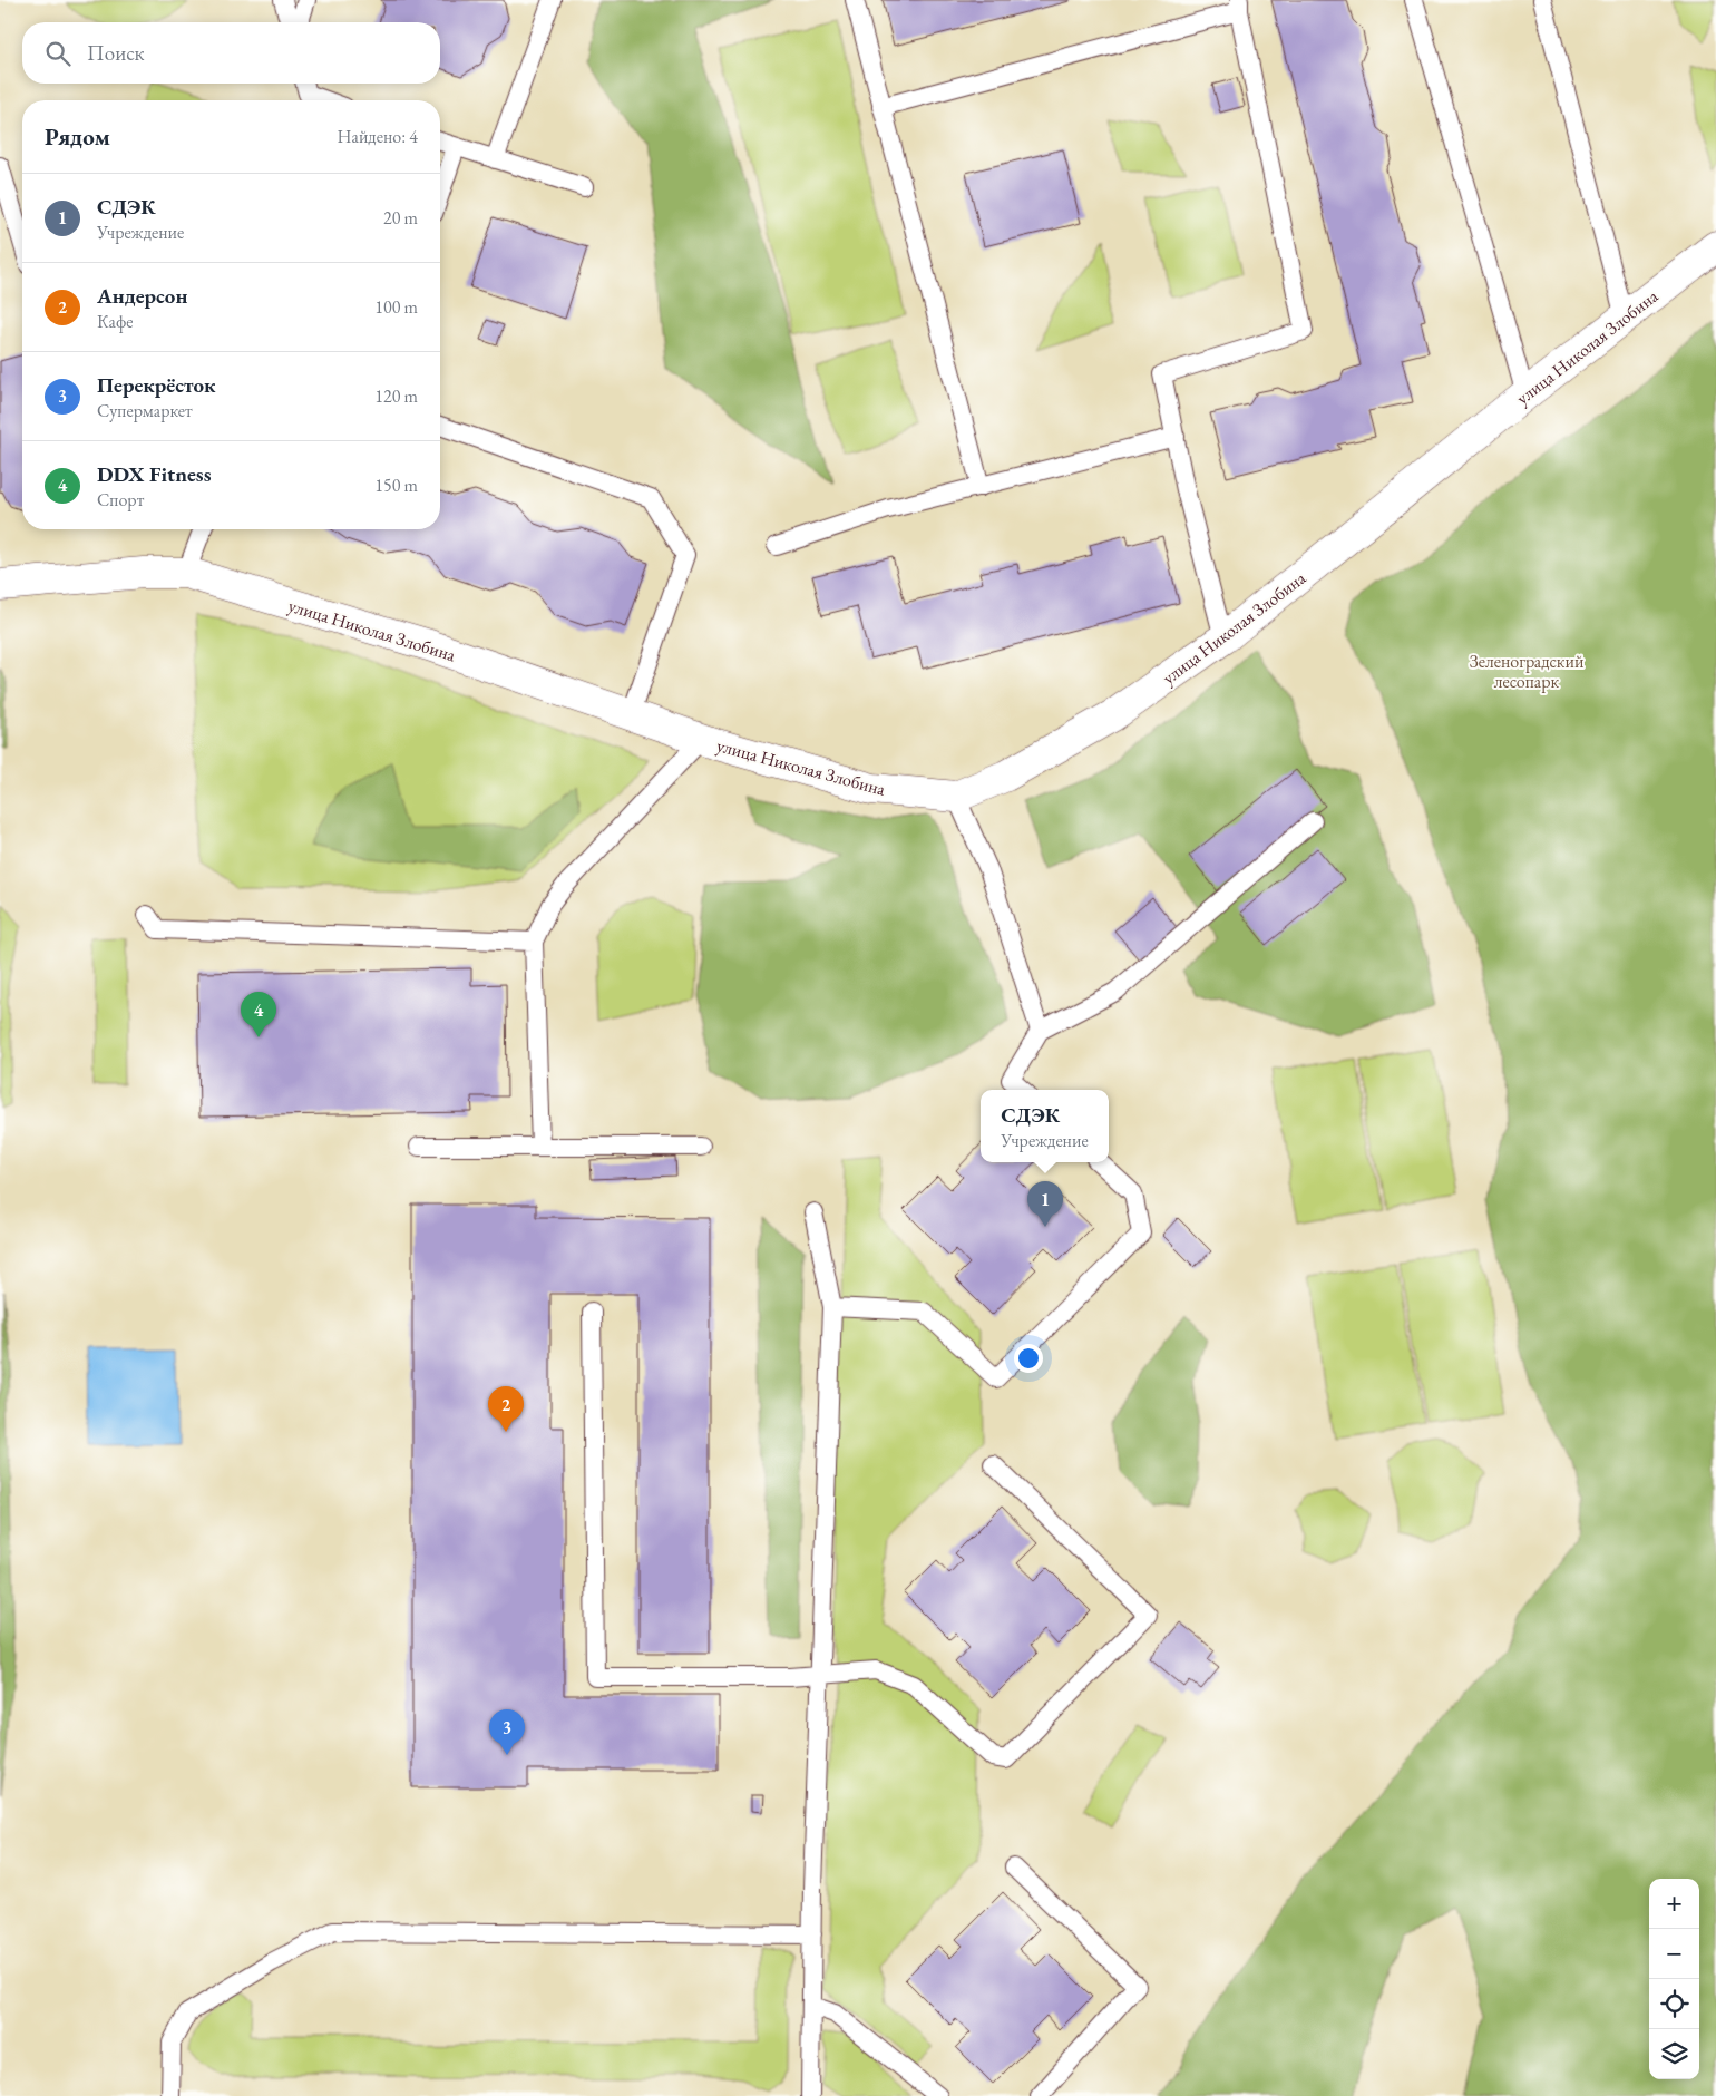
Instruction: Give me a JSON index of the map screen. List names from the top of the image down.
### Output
{
  "streets": {
    "street": ["улица Николая Злобина"]
  },
  "parks": ["Зеленоградский лесопарк"],
  "page": {
    "search": "Поиск",
    "heading": ["Рядом", "Найдено: 4"],
    "list": [
      {
        "mark": "1",
        "name": "СДЭК",
        "note": "Учреждение",
        "value": "20 m"
      },
      {
        "mark": "2",
        "name": "Андерсон",
        "note": "Кафе",
        "value": "100 m"
      },
      {
        "mark": "3",
        "name": "Перекрёсток",
        "note": "Супермаркет",
        "value": "120 m"
      },
      {
        "mark": "4",
        "name": "DDX Fitness",
        "note": "Спорт",
        "value": "150 m"
      }
    ],
    "pins": [
      "4",
      "1",
      "2",
      "3"
    ],
    "popup": ["СДЭК", "Учреждение"],
    "map_buttons": ["+", "−"]
  }
}
